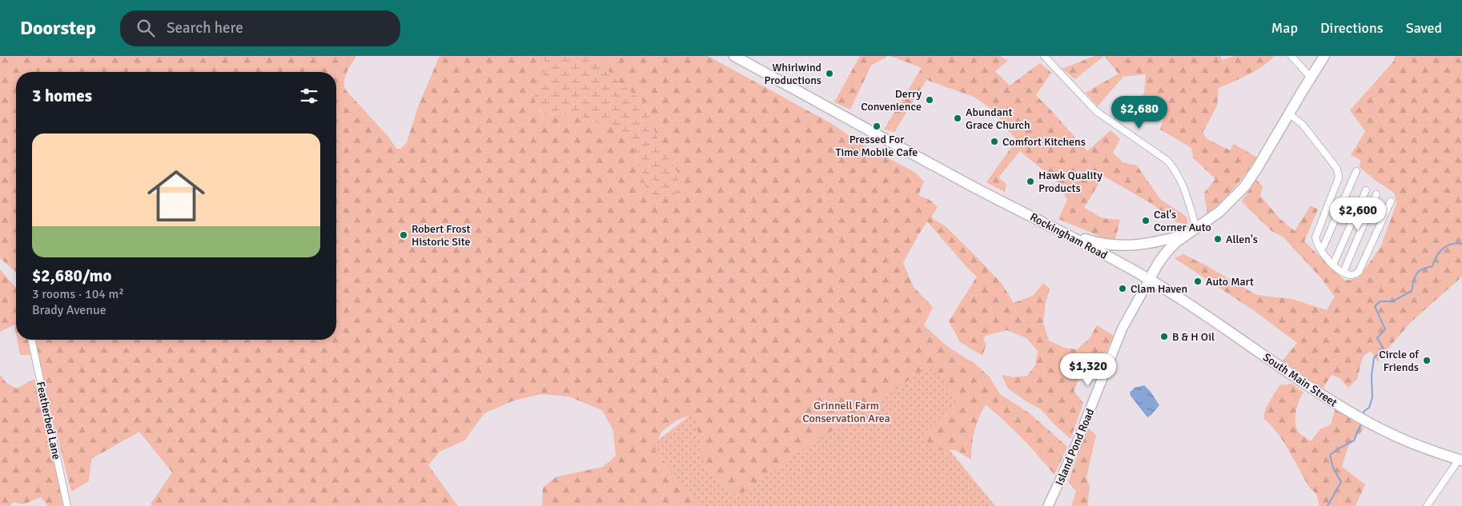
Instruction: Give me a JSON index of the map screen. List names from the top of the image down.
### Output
{
  "streets": {
    "main road": ["Rockingham Road", "South Main Street"],
    "street": ["Featherbed Lane", "Island Pond Road"]
  },
  "crossings": [
    ["Rockingham Road", "South Main Street"],
    ["Rockingham Road", "Island Pond Road"],
    ["South Main Street", "Island Pond Road"]
  ],
  "parks": ["Grinnell Farm Conservation Area"],
  "places": [
    "Whirlwind Productions",
    "Derry Convenience",
    "Abundant Grace Church",
    "Pressed For Time Mobile Cafe",
    "Comfort Kitchens",
    "Hawk Quality Products",
    "Cal's Corner Auto",
    "Robert Frost Historic Site",
    "Allen's",
    "Auto Mart",
    "Clam Haven",
    "B & H Oil",
    "Circle of Friends"
  ],
  "page": {
    "header": "Doorstep",
    "search": "Search here",
    "nav": ["Map", "Directions", "Saved"],
    "heading": "3 homes",
    "price": ["$2,680", "$2,600", "$1,320"],
    "list": [
      {
        "name": "$2,680/mo",
        "note": "3 rooms · 104 m² · Brady Avenue"
      }
    ]
  }
}
